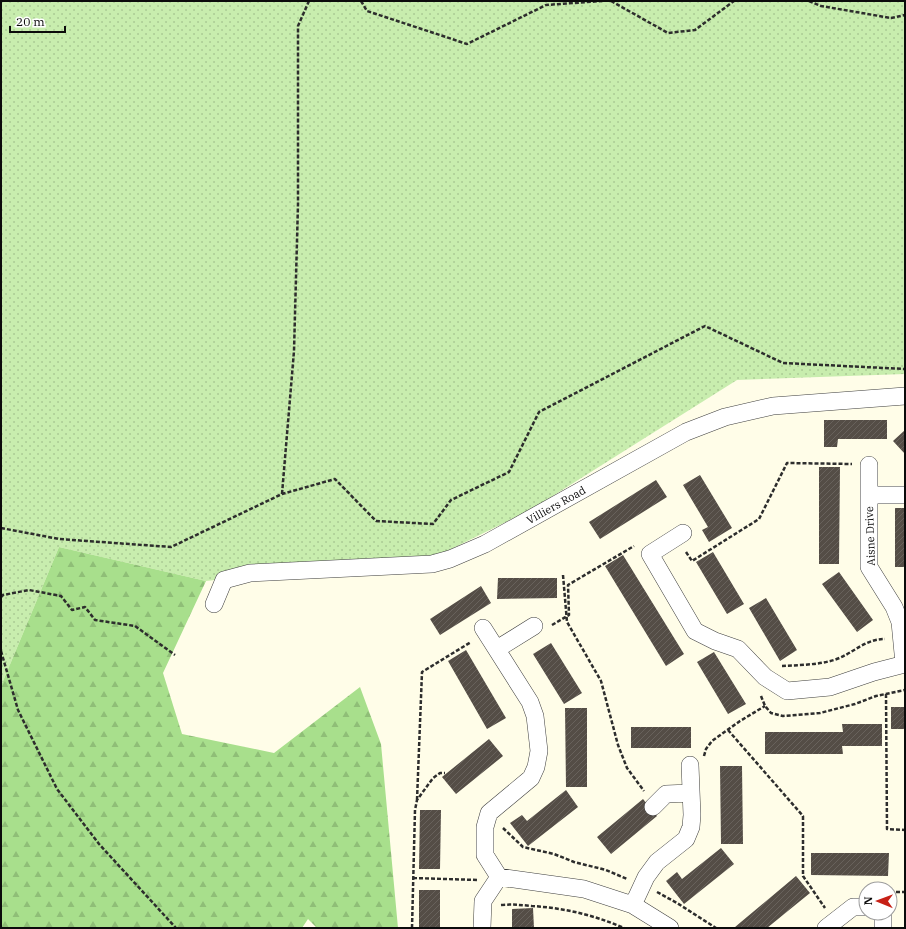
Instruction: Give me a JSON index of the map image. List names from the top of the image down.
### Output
{
  "streets": {
    "street": ["Villiers Road", "Aisne Drive"]
  },
  "scale_bar": "20 m",
  "north": "left"
}
